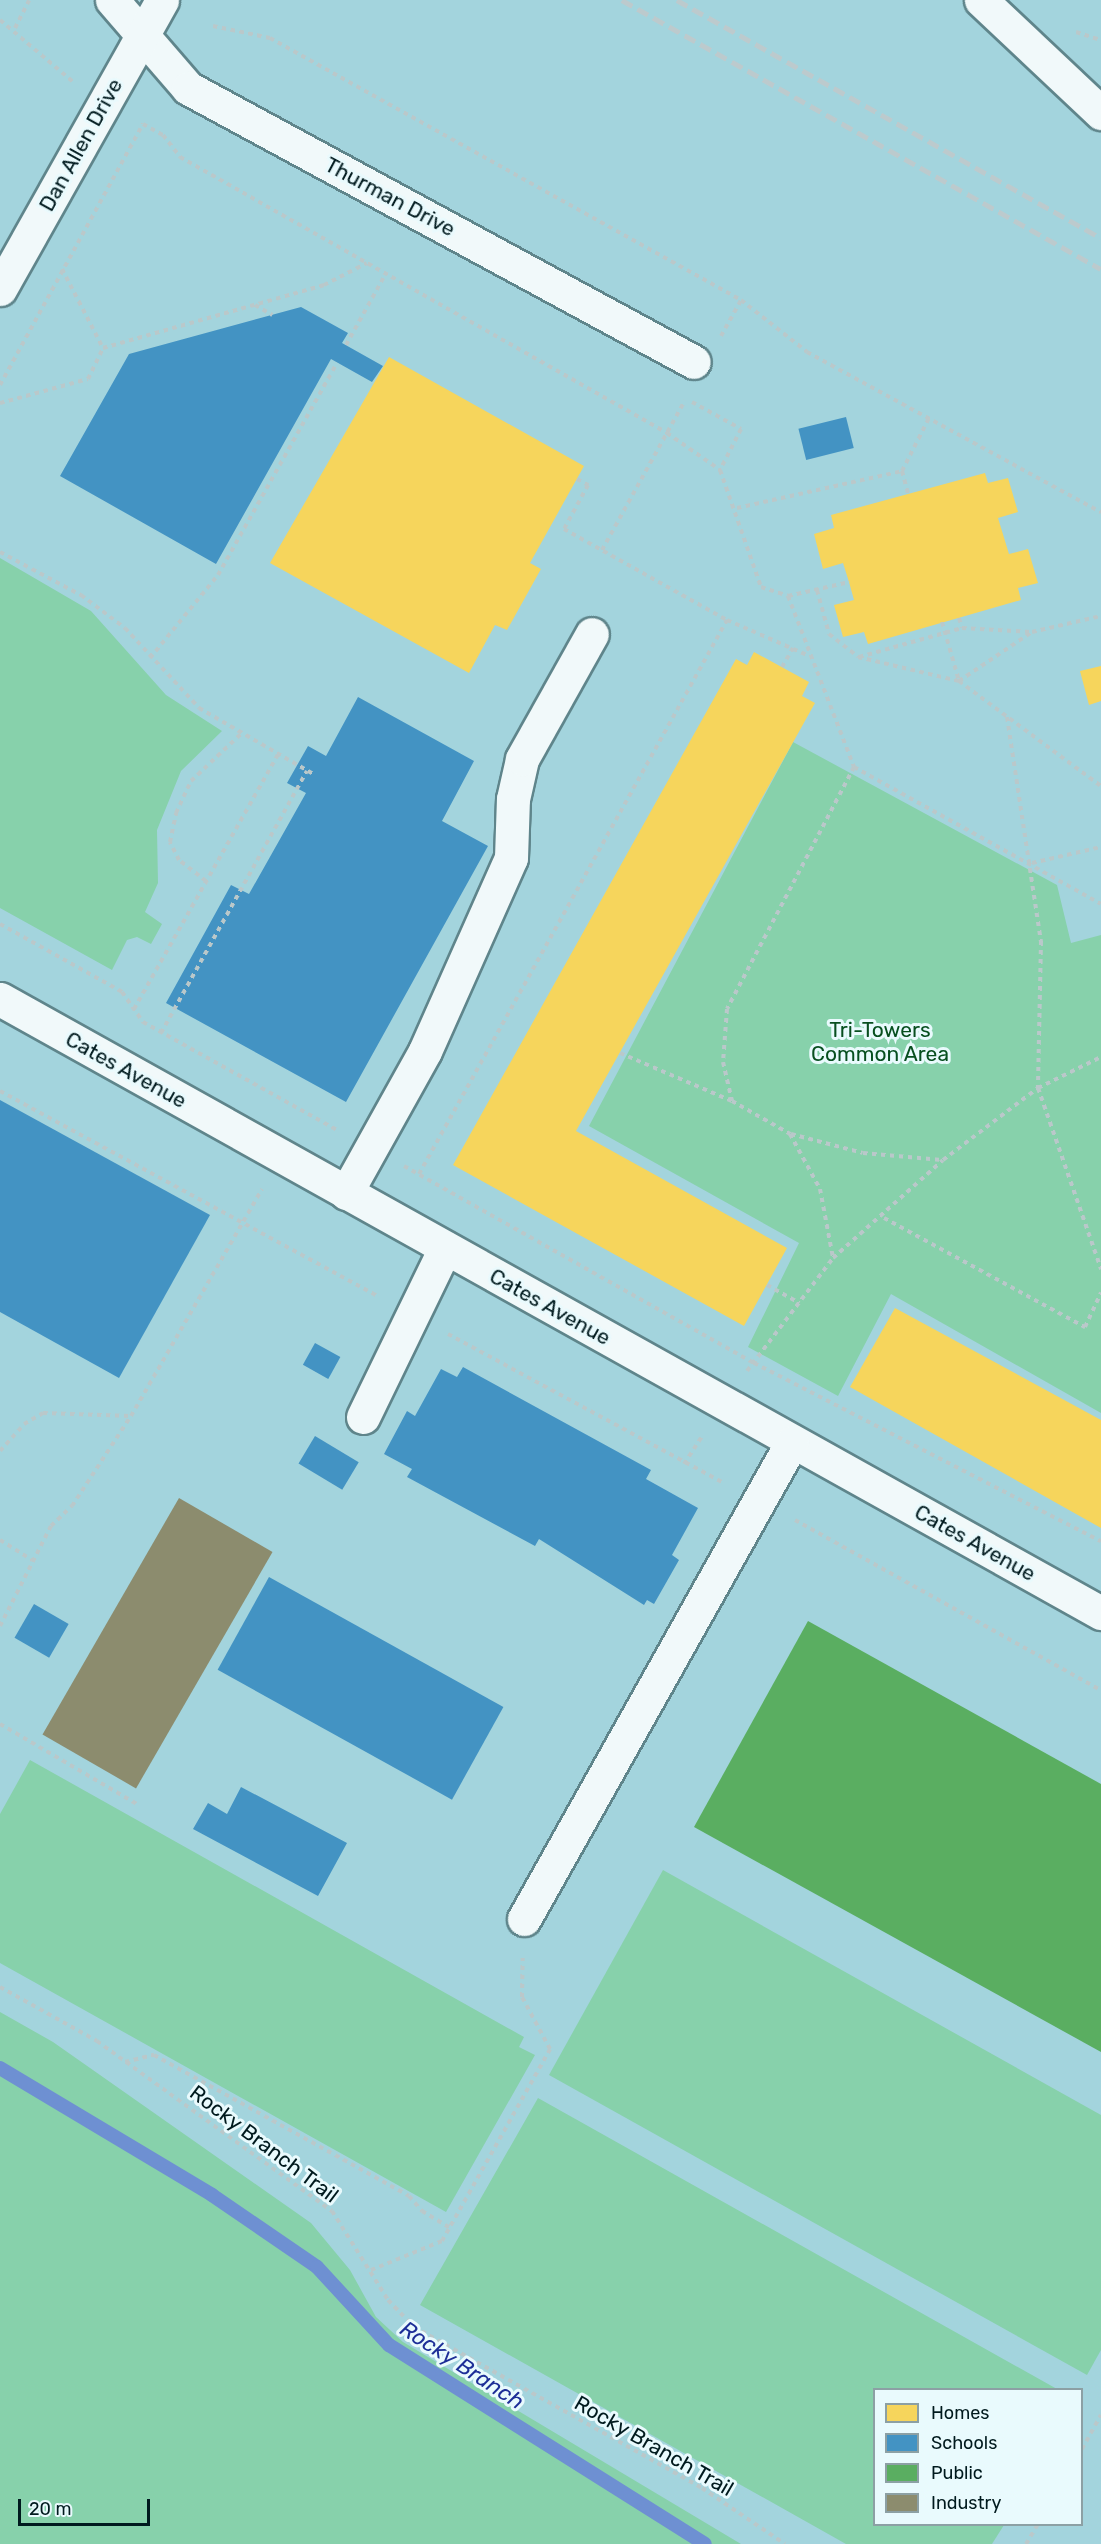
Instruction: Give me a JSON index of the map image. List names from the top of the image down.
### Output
{
  "streets": {
    "street": ["Dan Allen Drive", "Thurman Drive", "Cates Avenue"],
    "path": ["Rocky Branch Trail"]
  },
  "crossings": [
    ["Dan Allen Drive", "Thurman Drive"]
  ],
  "water": ["Rocky Branch"],
  "parks": ["Tri-Towers Common Area"],
  "legend": [
    "Homes",
    "Schools",
    "Public",
    "Industry"
  ],
  "scale_bar": "20 m"
}
